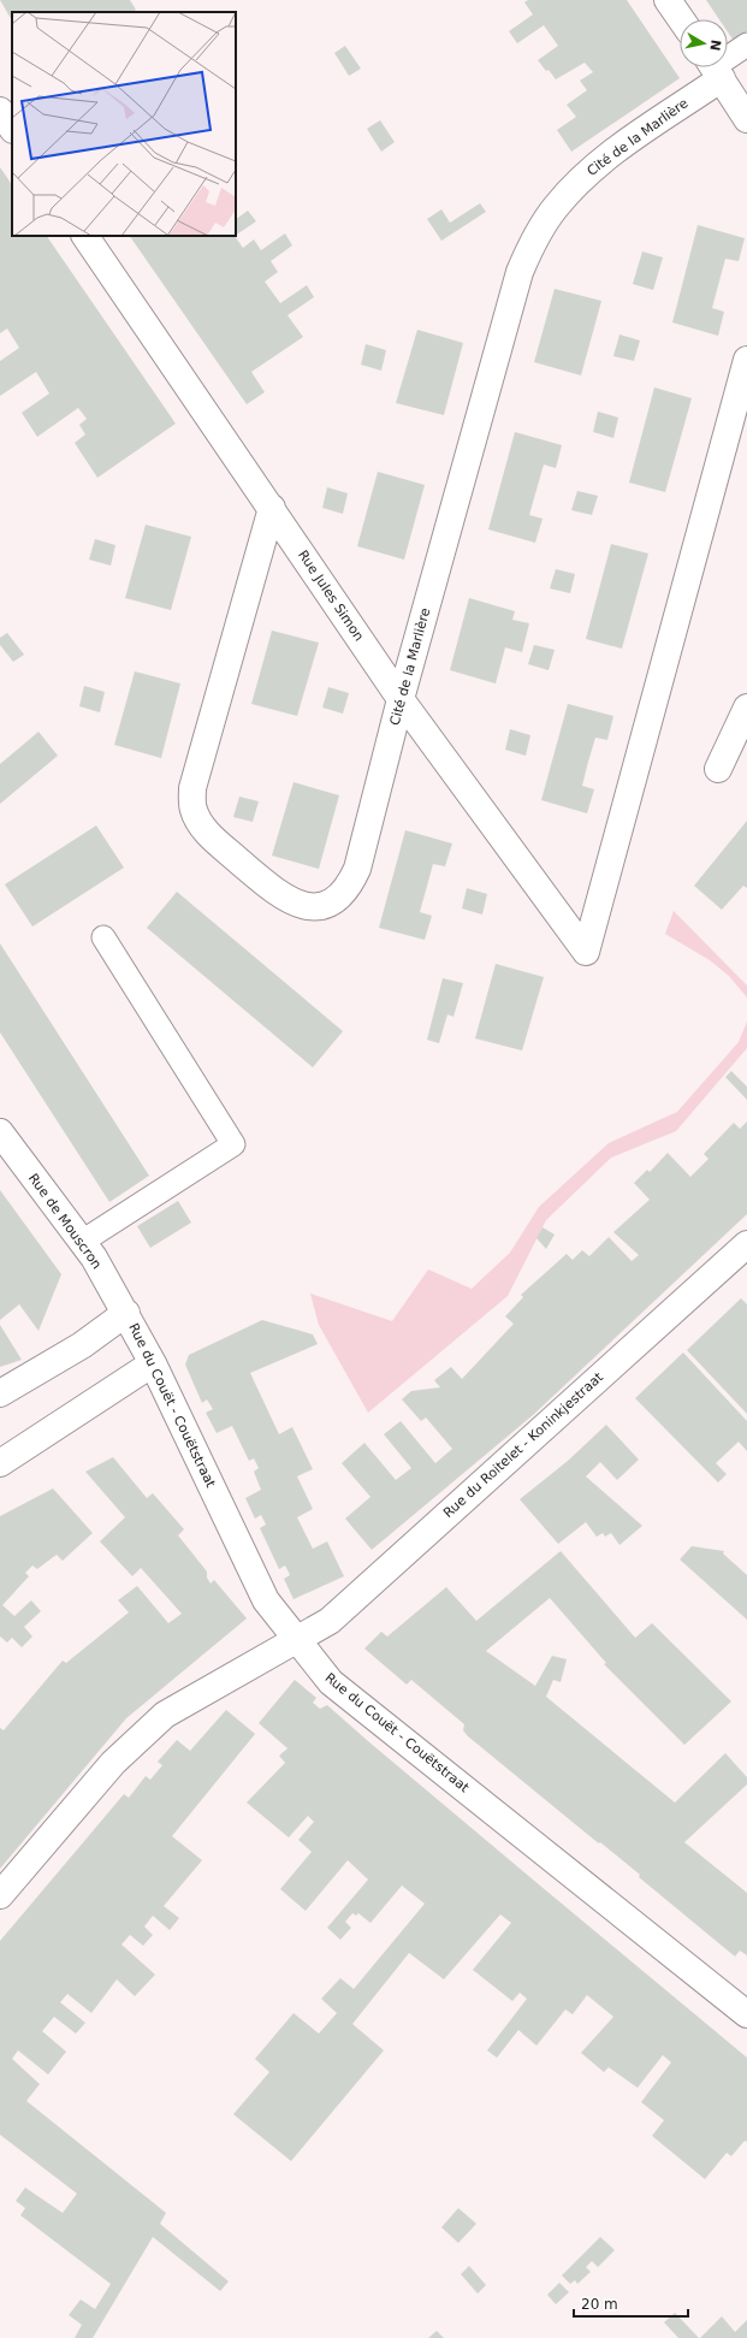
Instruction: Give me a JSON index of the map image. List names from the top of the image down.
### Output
{
  "streets": {
    "street": [
      "Cité de la Marlière",
      "Rue Jules Simon",
      "Rue de Mouscron",
      "Rue du Couët - Couëtstraat",
      "Rue du Roitelet - Koninkjestraat"
    ]
  },
  "crossings": [
    ["Cité de la Marlière", "Rue Jules Simon"],
    ["Rue de Mouscron", "Rue du Couët - Couëtstraat"],
    ["Rue du Couët - Couëtstraat", "Rue du Roitelet - Koninkjestraat"]
  ],
  "scale_bar": "20 m",
  "north": "right"
}
